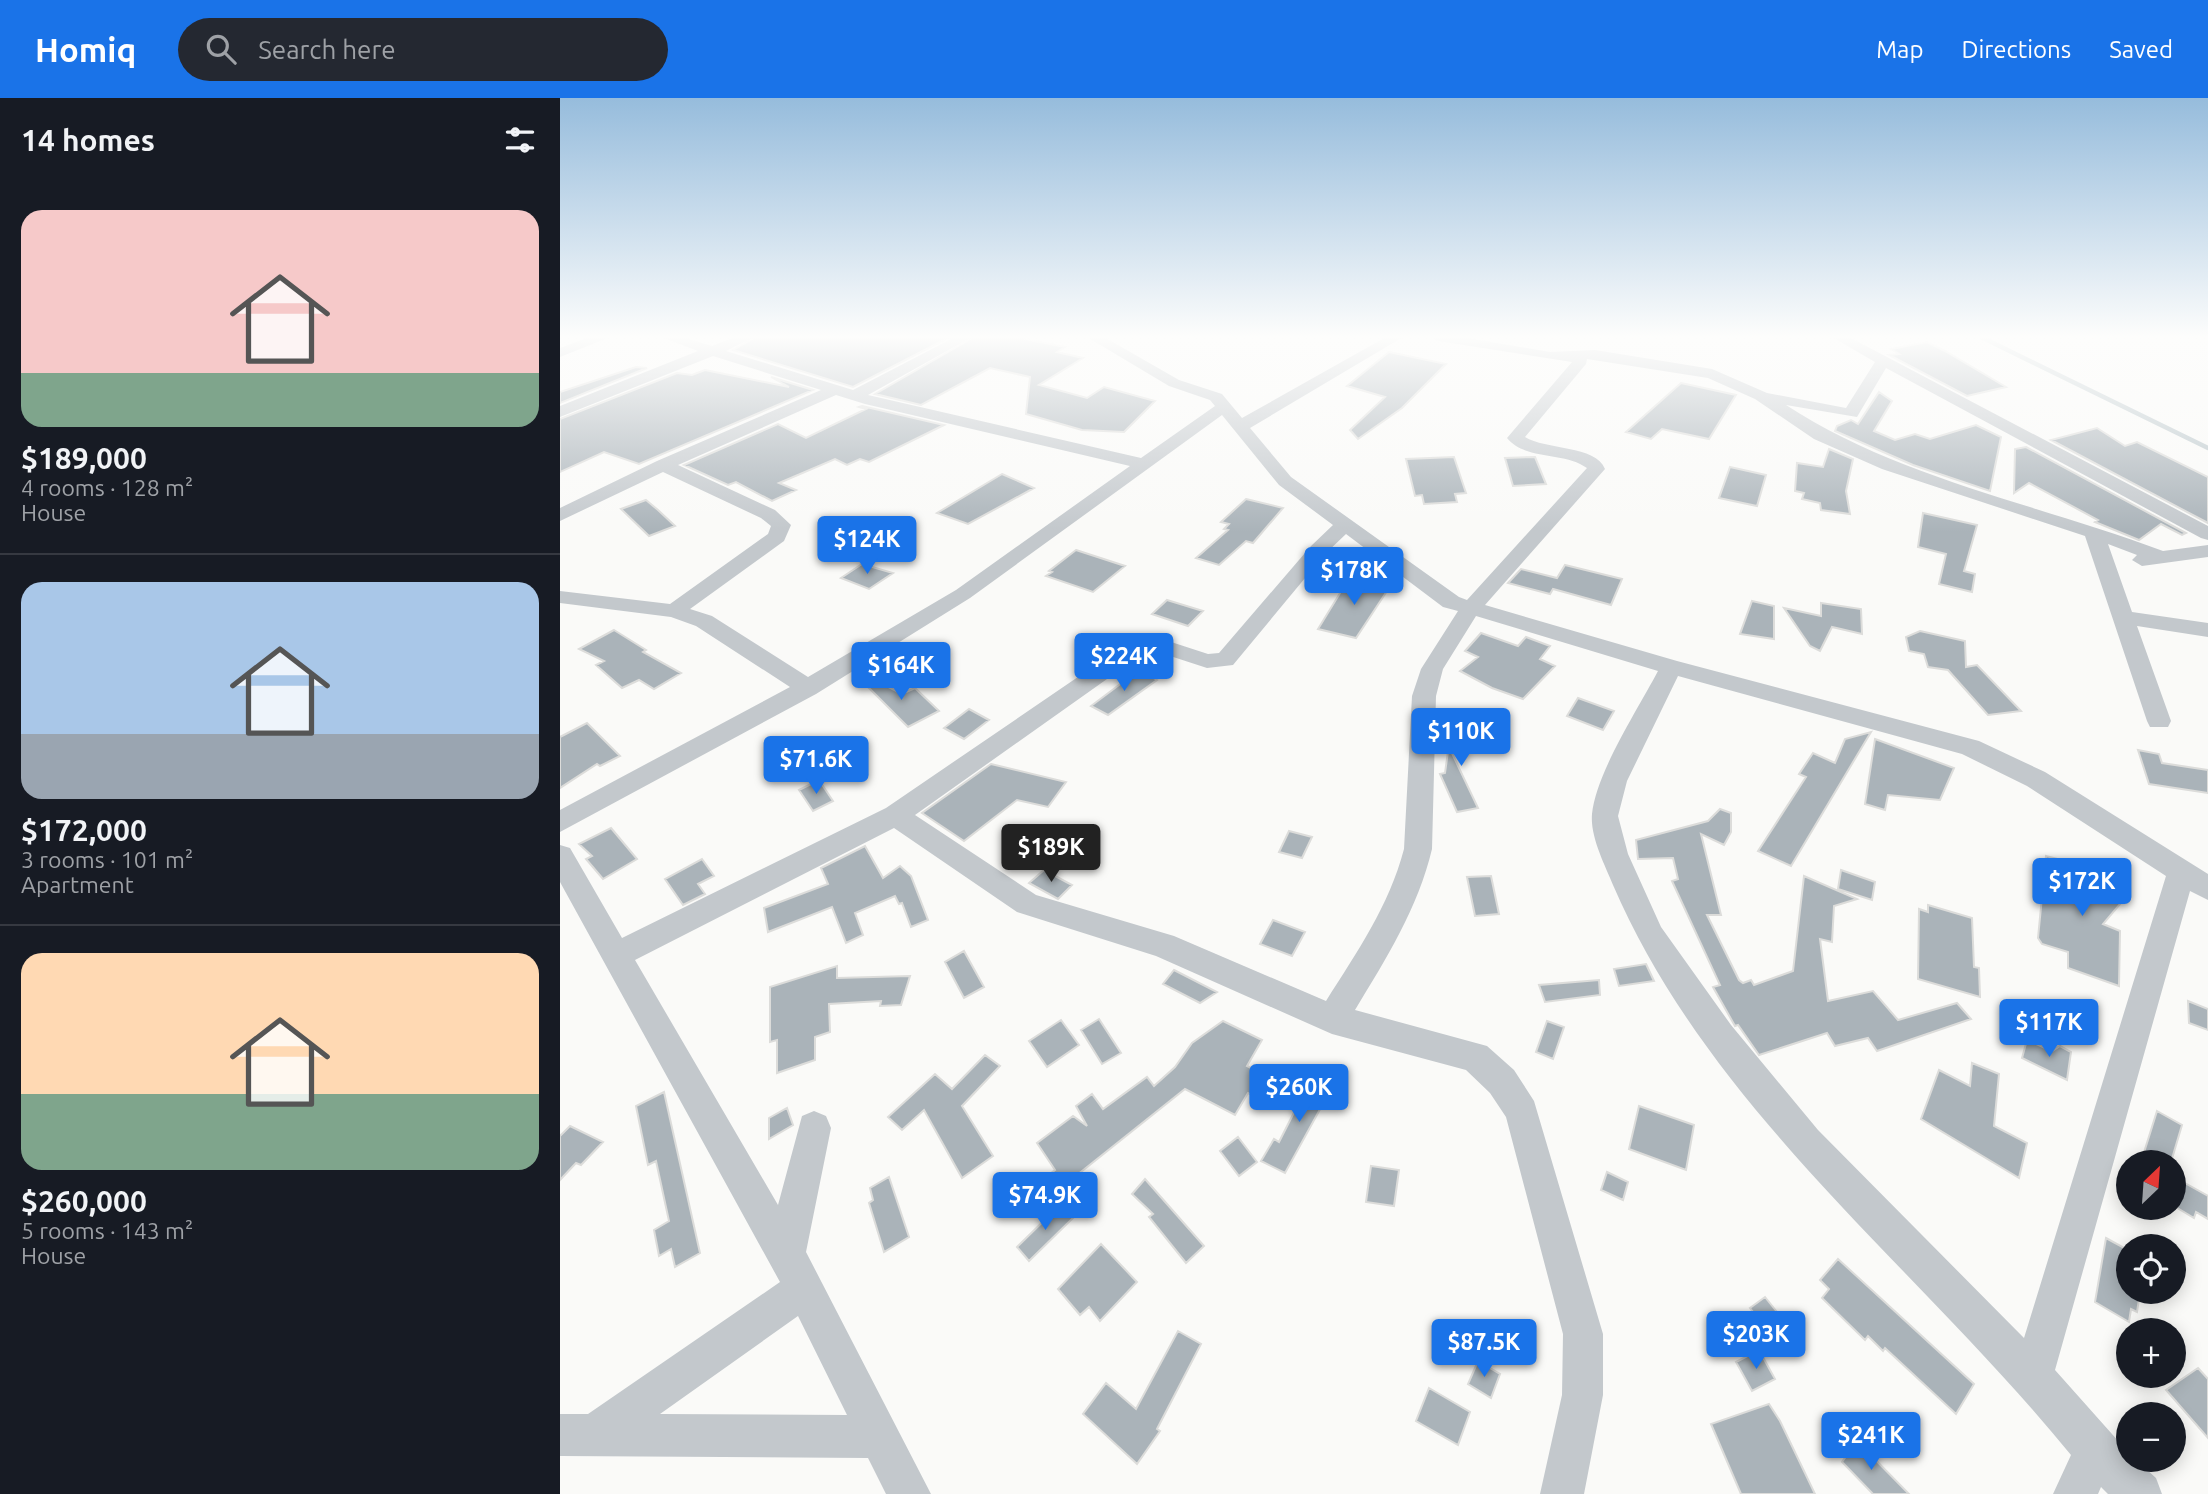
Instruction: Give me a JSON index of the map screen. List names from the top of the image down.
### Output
{
  "north": "top right",
  "page": {
    "header": "Homiq",
    "search": "Search here",
    "nav": ["Map", "Directions", "Saved"],
    "heading": "14 homes",
    "list": [
      {
        "name": "$189,000",
        "note": "4 rooms · 128 m² · House"
      },
      {
        "name": "$172,000",
        "note": "3 rooms · 101 m² · Apartment"
      },
      {
        "name": "$260,000",
        "note": "5 rooms · 143 m² · House"
      }
    ],
    "price": [
      "$124K",
      "$178K",
      "$224K",
      "$164K",
      "$110K",
      "$71.6K",
      "$189K",
      "$172K",
      "$117K",
      "$260K",
      "$74.9K",
      "$203K",
      "$87.5K",
      "$241K"
    ],
    "map_buttons": ["+", "−"]
  }
}
